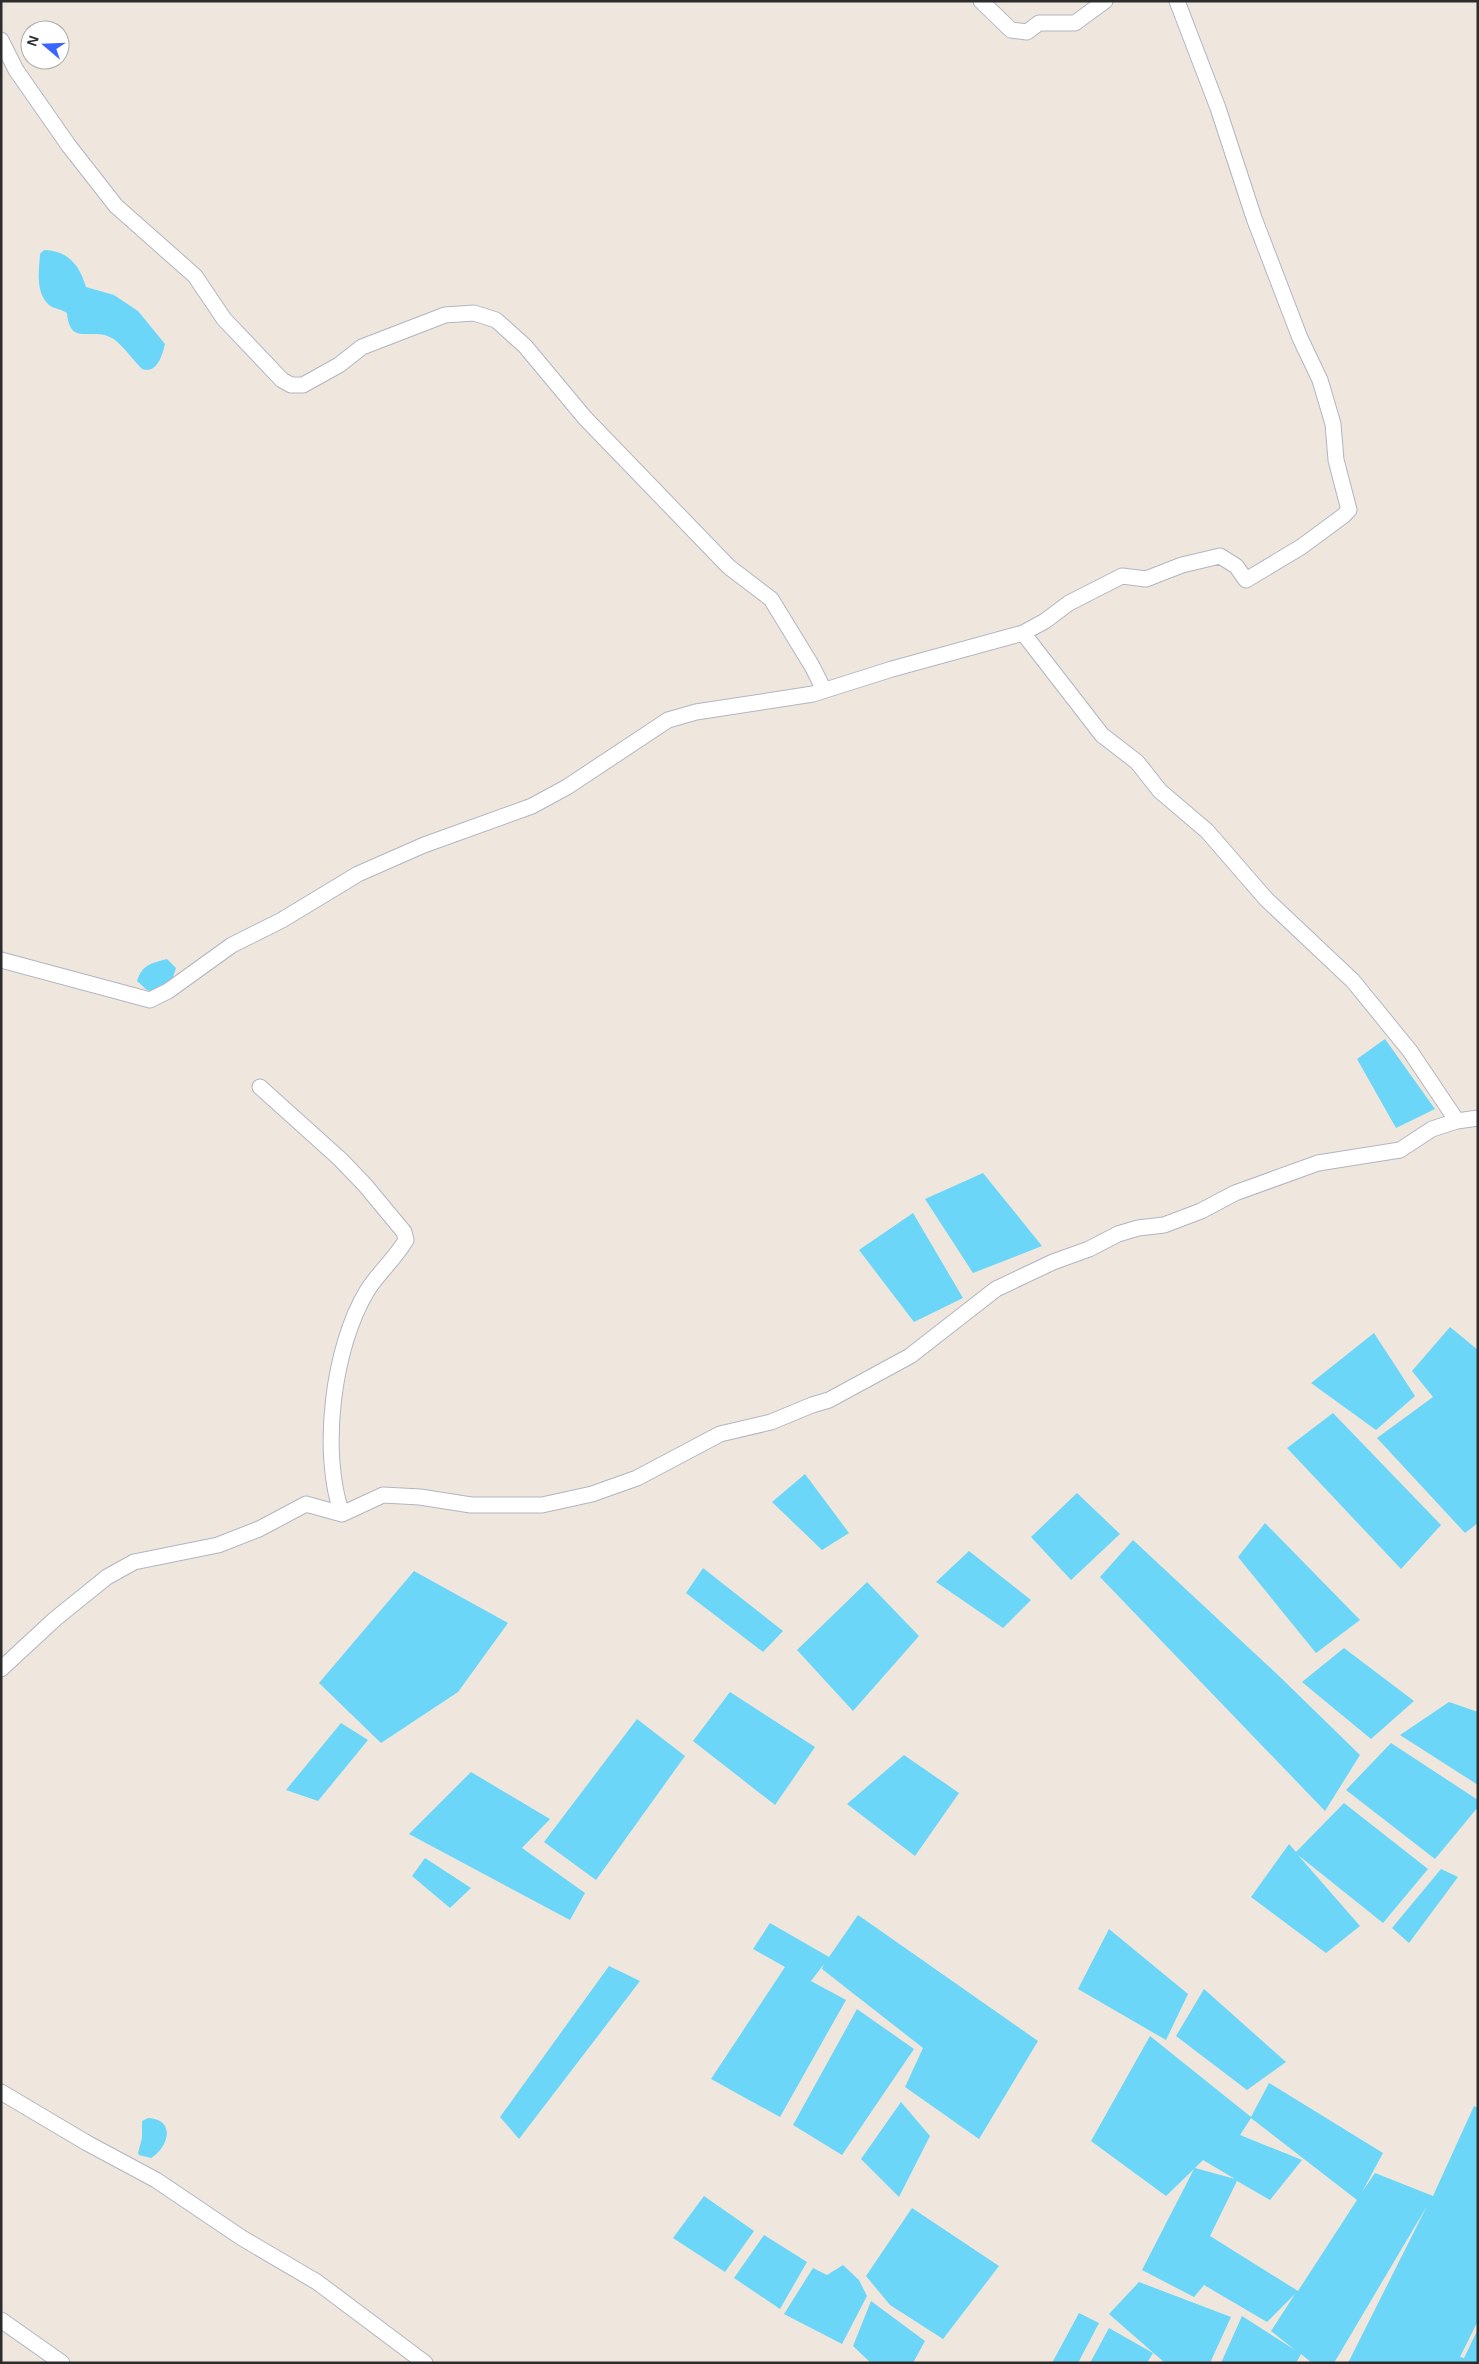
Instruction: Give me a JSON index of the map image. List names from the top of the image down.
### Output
{
  "north": "left"
}
